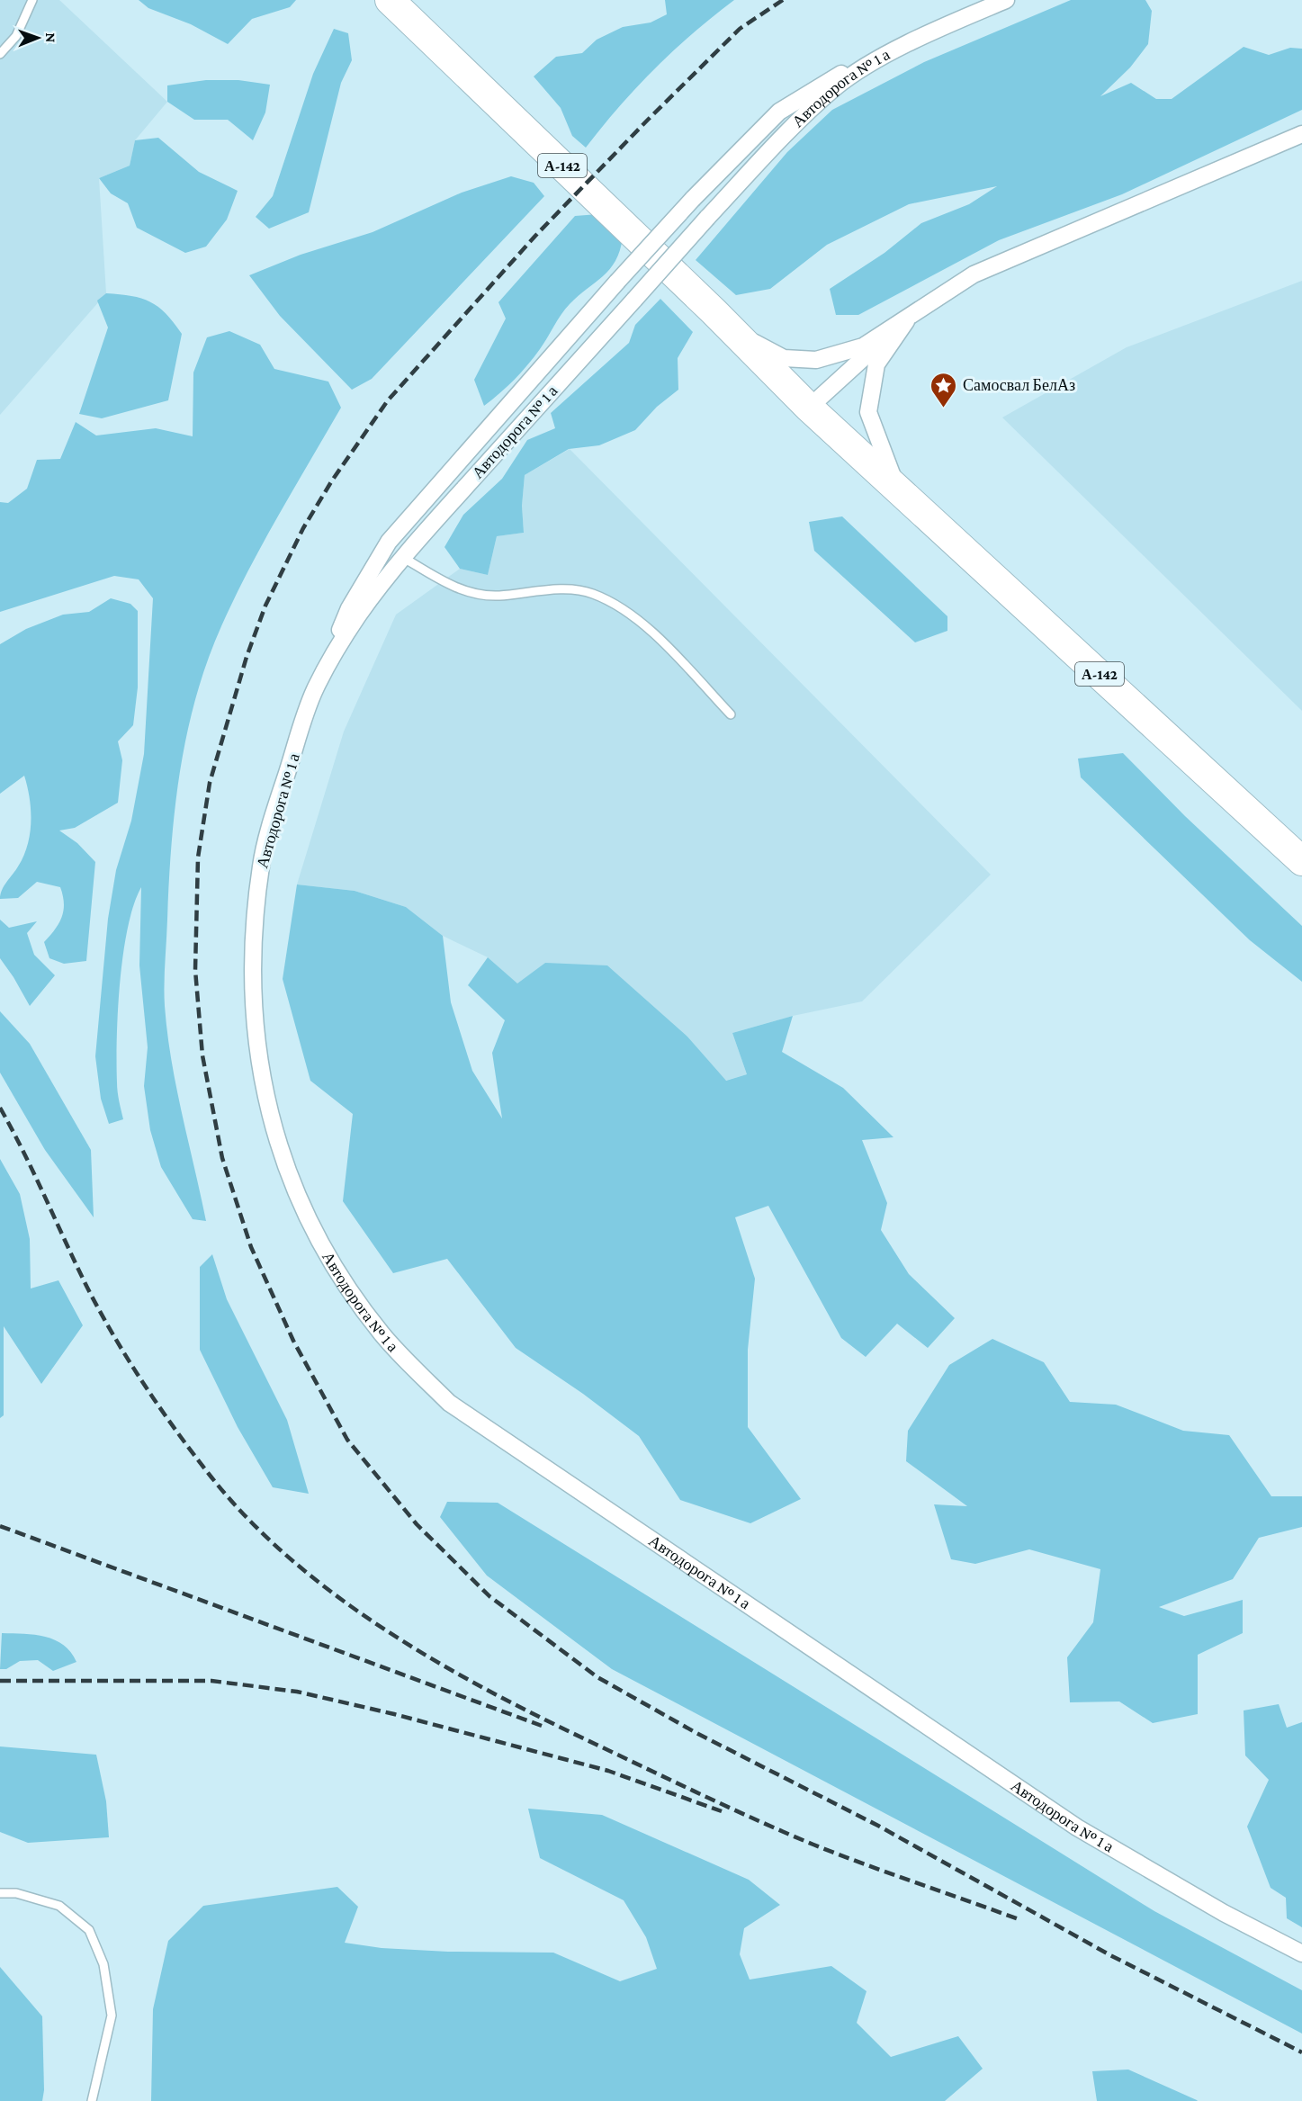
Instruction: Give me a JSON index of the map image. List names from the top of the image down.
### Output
{
  "streets": {
    "highway": ["А-142"],
    "street": ["Автодорога № 1 а"]
  },
  "places": {
    "place": ["Самосвал БелАз"]
  },
  "north": "right"
}
